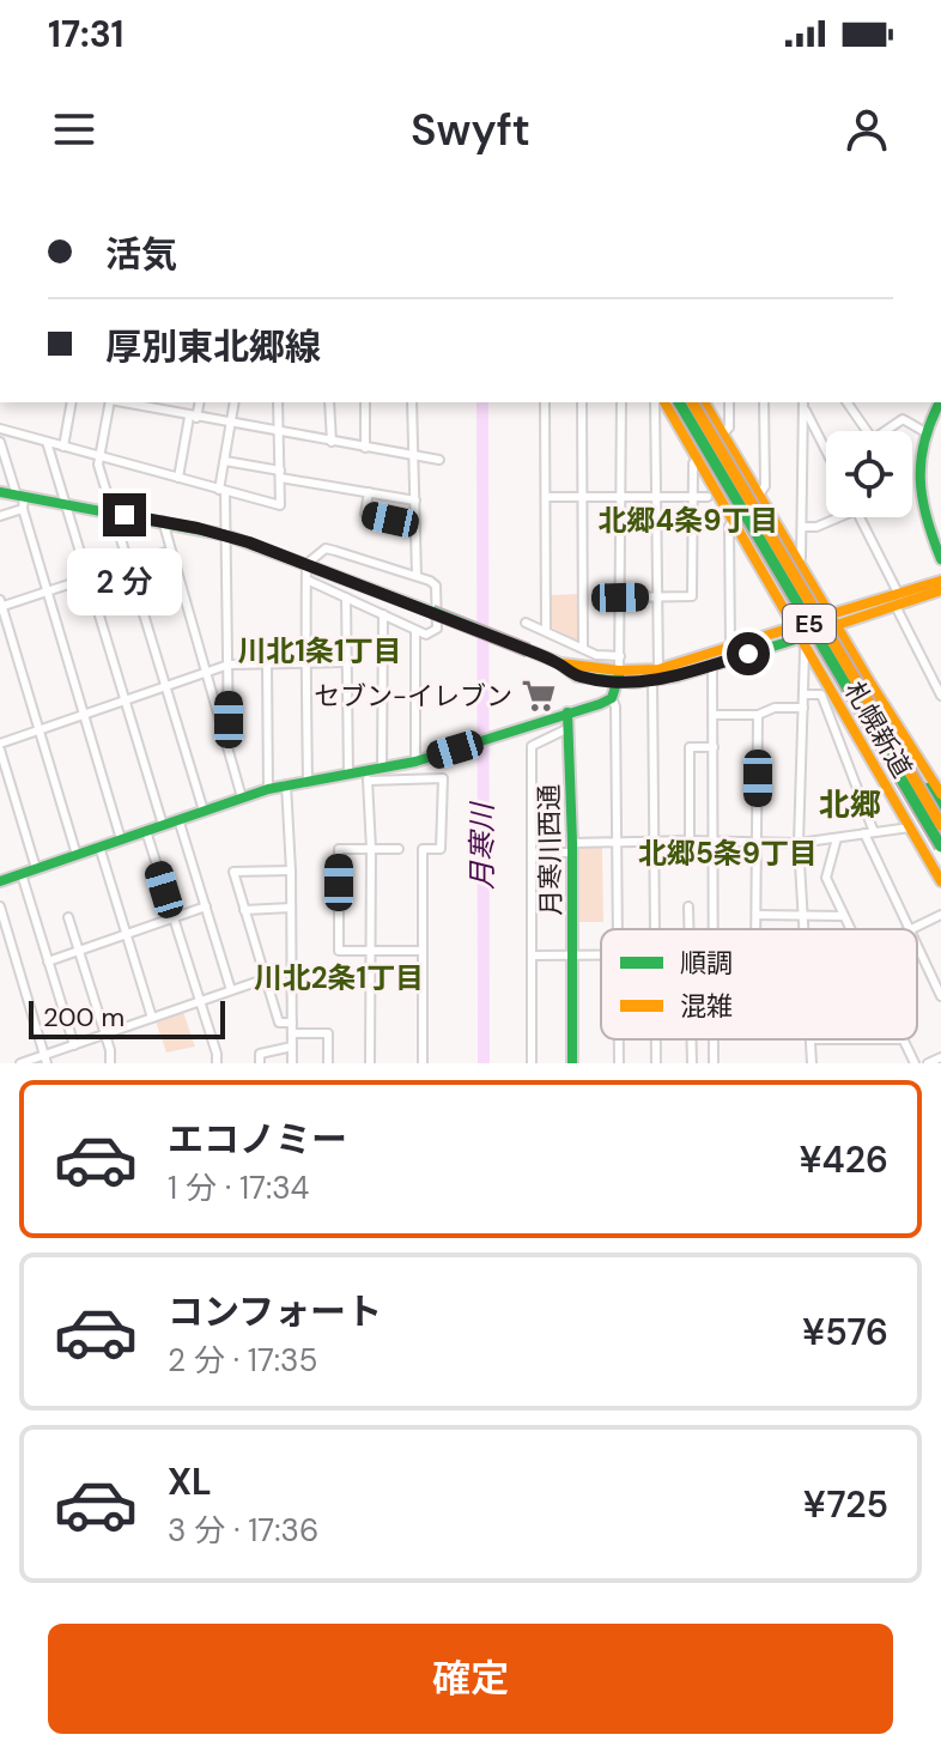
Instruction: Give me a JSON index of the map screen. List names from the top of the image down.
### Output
{
  "streets": {
    "main road": ["E5", "札幌新道", "月寒川西通"]
  },
  "districts": [
    "北郷4条9丁目",
    "川北1条1丁目",
    "北郷",
    "北郷5条9丁目",
    "川北2条1丁目"
  ],
  "water": ["月寒川"],
  "places": {
    "supermarket": ["セブン-イレブン"]
  },
  "legend": ["順調", "混雑"],
  "scale_bar": "200 m",
  "page": {
    "status": "17:31",
    "header": "Swyft",
    "banner": ["活気", "厚別東北郷線"],
    "bubble": "2 分",
    "scale": "200 m",
    "list": [
      {
        "name": "エコノミー",
        "note": "1 分 · 17:34",
        "value": "¥426"
      },
      {
        "name": "コンフォート",
        "note": "2 分 · 17:35",
        "value": "¥576"
      },
      {
        "name": "XL",
        "note": "3 分 · 17:36",
        "value": "¥725"
      }
    ],
    "buttons": "確定"
  }
}
